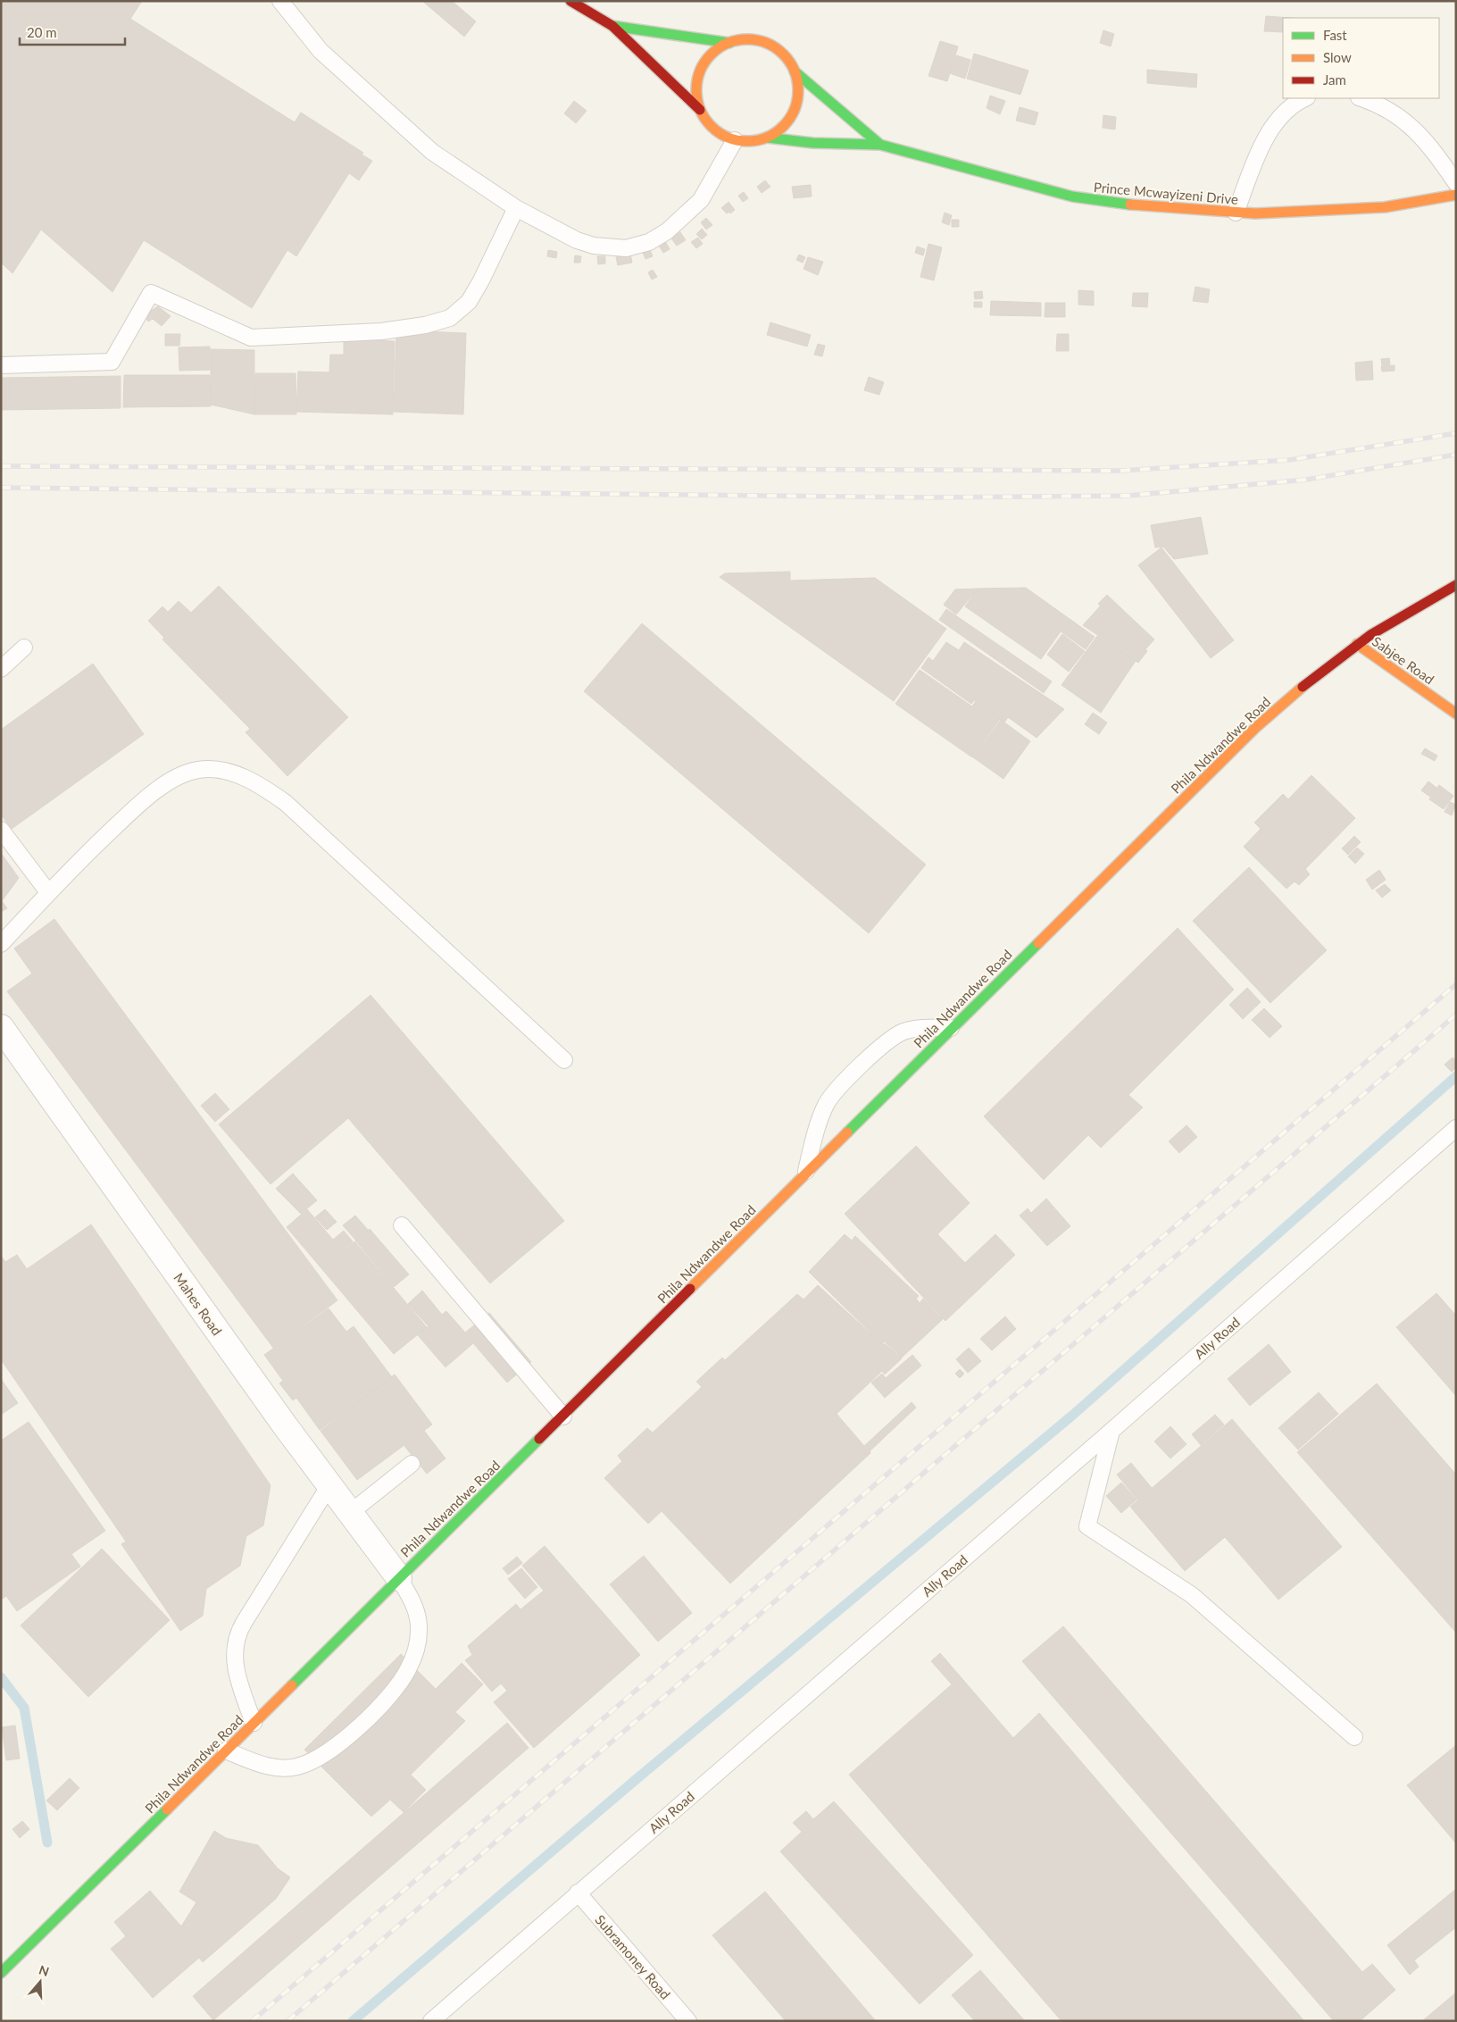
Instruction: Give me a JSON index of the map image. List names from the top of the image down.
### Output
{
  "streets": {
    "street": [
      "Prince Mcwayizeni Drive",
      "Sabjee Road",
      "Phila Ndwandwe Road",
      "Mahes Road"
    ],
    "lane": ["Ally Road", "Subramoney Road"]
  },
  "crossings": [
    ["Sabjee Road", "Phila Ndwandwe Road"],
    ["Phila Ndwandwe Road", "Mahes Road"],
    ["Ally Road", "Subramoney Road"]
  ],
  "legend": ["Fast", "Slow", "Jam"],
  "scale_bar": "20 m",
  "north": "top"
}
